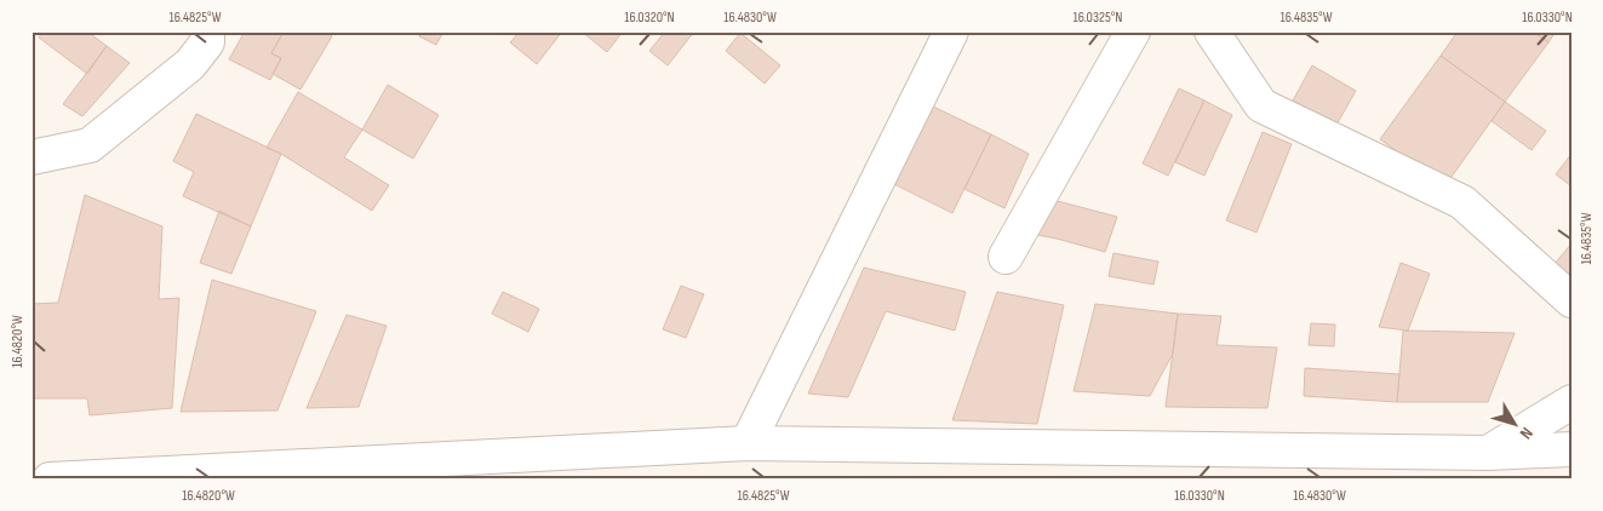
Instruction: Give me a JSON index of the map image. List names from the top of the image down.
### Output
{
  "north": "bottom right",
  "coordinates": [
    "16.4825°W",
    "16.0320°N",
    "16.4830°W",
    "16.0325°N",
    "16.4835°W",
    "16.0330°N",
    "16.4820°W"
  ]
}
